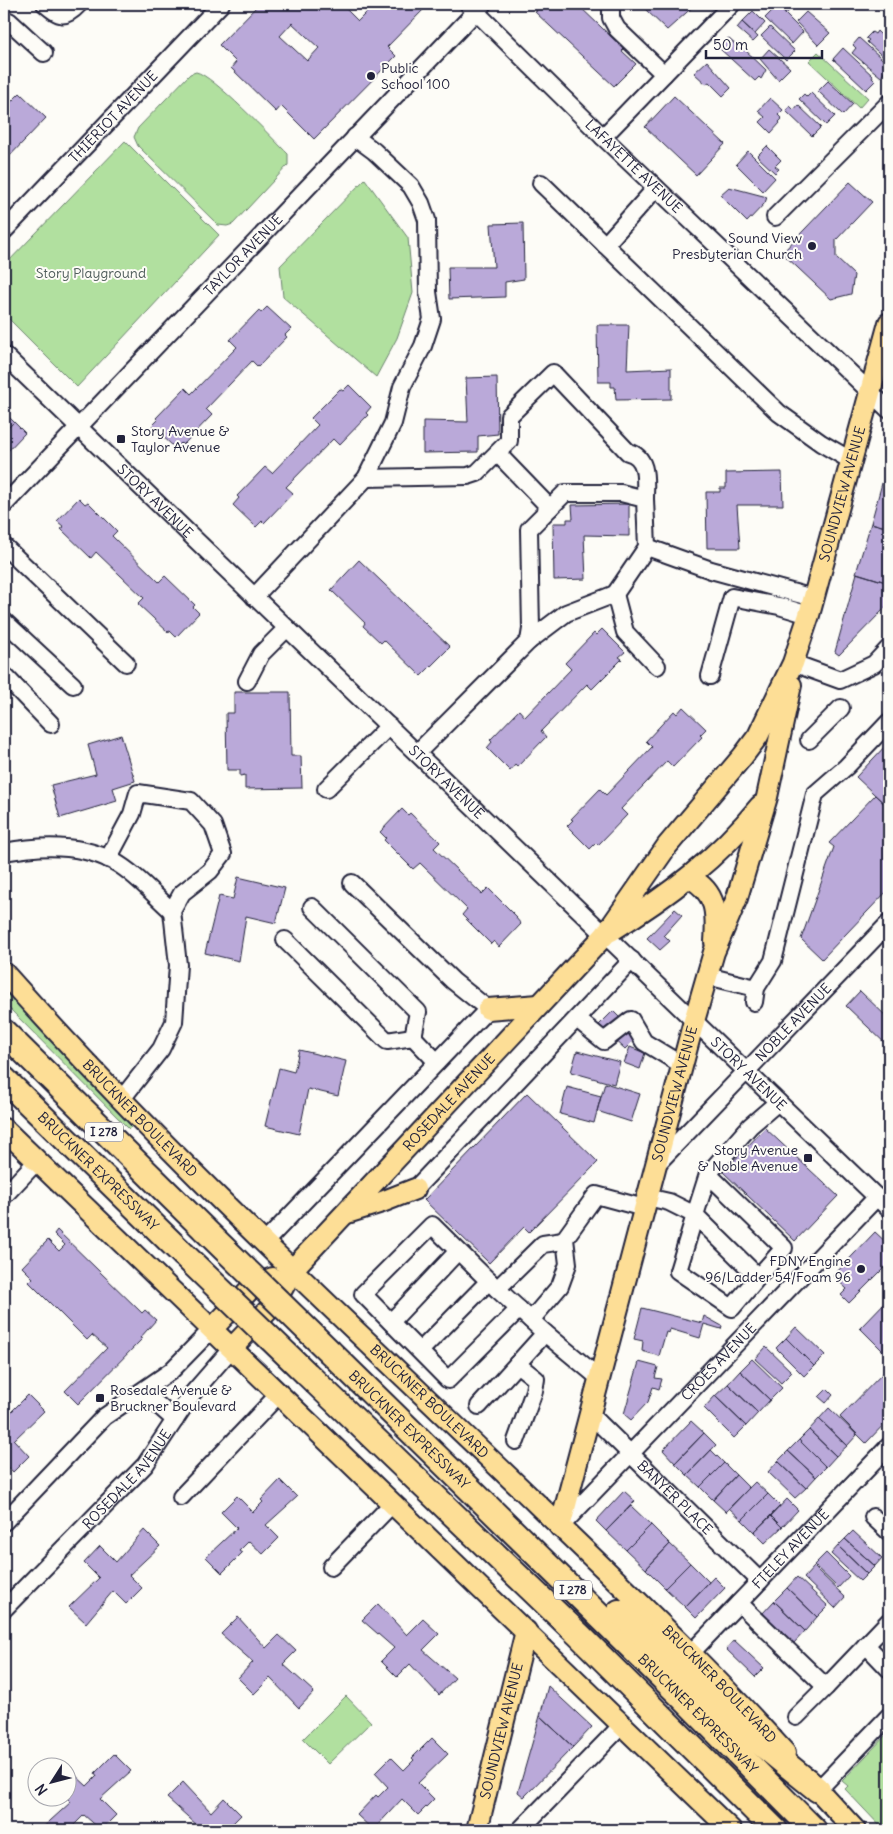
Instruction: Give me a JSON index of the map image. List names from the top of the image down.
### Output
{
  "streets": {
    "highway": ["I 278", "BRUCKNER EXPRESSWAY"],
    "main road": ["SOUNDVIEW AVENUE", "ROSEDALE AVENUE", "BRUCKNER BOULEVARD"],
    "street": [
      "THIERIOT AVENUE",
      "LAFAYETTE AVENUE",
      "TAYLOR AVENUE",
      "STORY AVENUE",
      "NOBLE AVENUE",
      "CROES AVENUE",
      "BANYER PLACE",
      "FTELEY AVENUE"
    ]
  },
  "crossings": [
    ["LAFAYETTE AVENUE", "TAYLOR AVENUE"],
    ["LAFAYETTE AVENUE", "SOUNDVIEW AVENUE"],
    ["TAYLOR AVENUE", "STORY AVENUE"],
    ["SOUNDVIEW AVENUE", "STORY AVENUE"],
    ["SOUNDVIEW AVENUE", "NOBLE AVENUE"],
    ["SOUNDVIEW AVENUE", "ROSEDALE AVENUE"],
    ["SOUNDVIEW AVENUE", "BRUCKNER BOULEVARD"],
    ["SOUNDVIEW AVENUE", "CROES AVENUE"],
    ["SOUNDVIEW AVENUE", "BANYER PLACE"],
    ["STORY AVENUE", "NOBLE AVENUE"],
    ["STORY AVENUE", "ROSEDALE AVENUE"],
    ["STORY AVENUE", "CROES AVENUE"],
    ["ROSEDALE AVENUE", "BRUCKNER BOULEVARD"],
    ["BRUCKNER BOULEVARD", "CROES AVENUE"],
    ["BRUCKNER BOULEVARD", "FTELEY AVENUE"],
    ["CROES AVENUE", "BANYER PLACE"],
    ["BANYER PLACE", "FTELEY AVENUE"]
  ],
  "parks": ["Story Playground"],
  "places": {
    "other": ["Public School 100", "Sound View Presbyterian Church", "FDNY Engine 96/Ladder 54/Foam 96"],
    "transit": ["Story Avenue & Taylor Avenue", "Story Avenue & Noble Avenue", "Rosedale Avenue & Bruckner Boulevard"]
  },
  "scale_bar": "50 m",
  "north": "bottom left"
}
